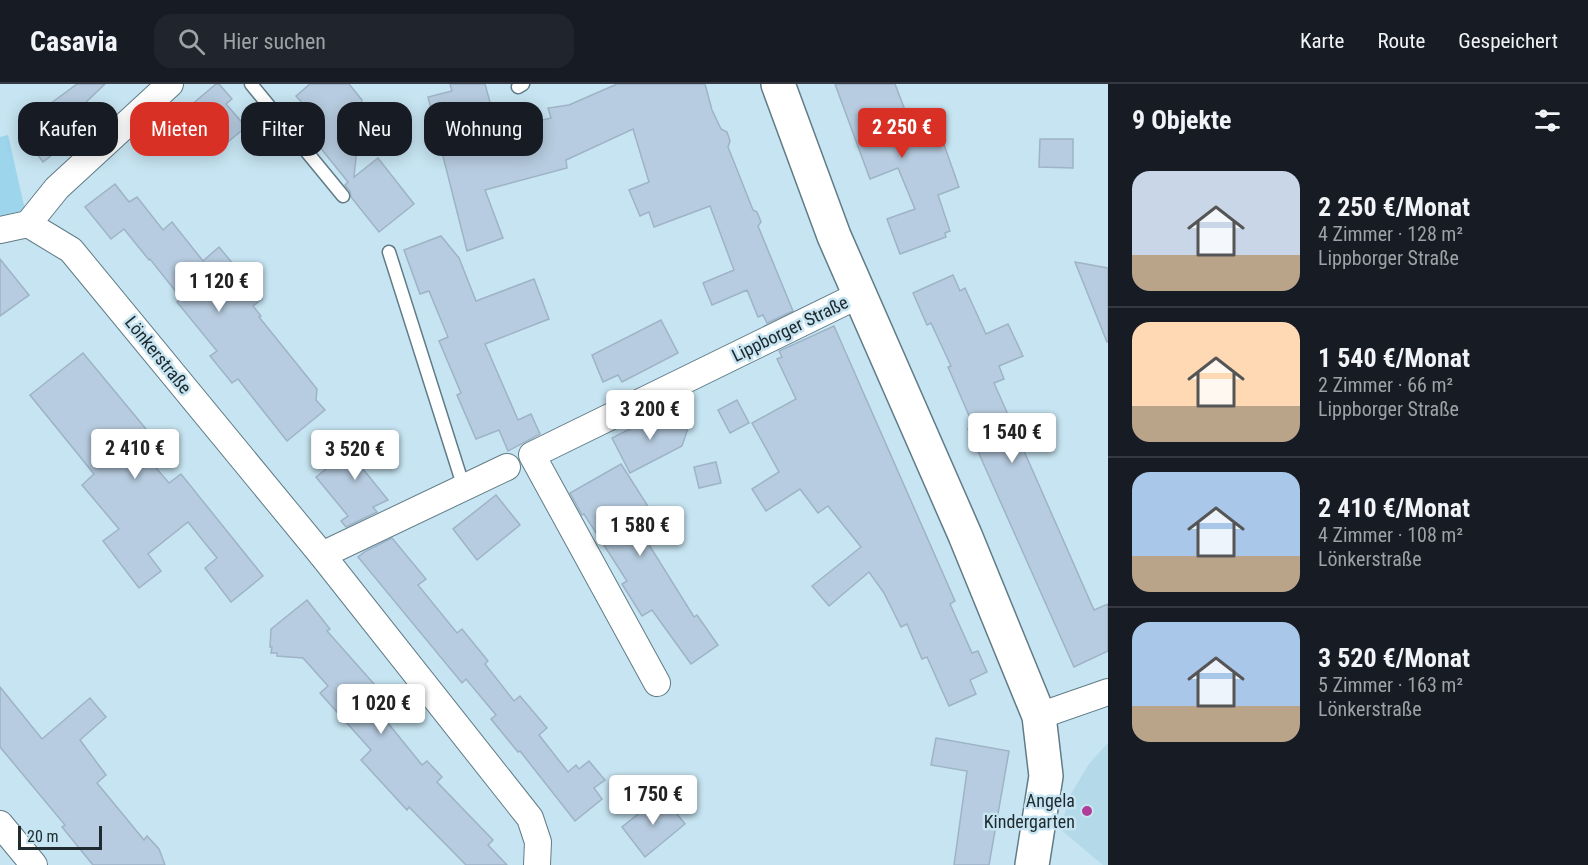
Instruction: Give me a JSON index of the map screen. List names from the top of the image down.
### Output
{
  "streets": {
    "main road": ["Lippborger Straße"],
    "street": ["Lönkerstraße"]
  },
  "places": ["Angela Kindergarten"],
  "scale_bar": "20 m",
  "page": {
    "header": "Casavia",
    "search": "Hier suchen",
    "nav": ["Karte", "Route", "Gespeichert"],
    "heading": "9 Objekte",
    "chip": [
      "Kaufen",
      "Mieten",
      "Filter",
      "Neu",
      "Wohnung"
    ],
    "price": [
      "2 250 €",
      "1 120 €",
      "3 200 €",
      "1 540 €",
      "2 410 €",
      "3 520 €",
      "1 580 €",
      "1 020 €",
      "1 750 €"
    ],
    "list": [
      {
        "name": "2 250 €/Monat",
        "note": "4 Zimmer · 128 m² · Lippborger Straße"
      },
      {
        "name": "1 540 €/Monat",
        "note": "2 Zimmer · 66 m² · Lippborger Straße"
      },
      {
        "name": "2 410 €/Monat",
        "note": "4 Zimmer · 108 m² · Lönkerstraße"
      },
      {
        "name": "3 520 €/Monat",
        "note": "5 Zimmer · 163 m² · Lönkerstraße"
      }
    ],
    "scale": "20 m"
  }
}
